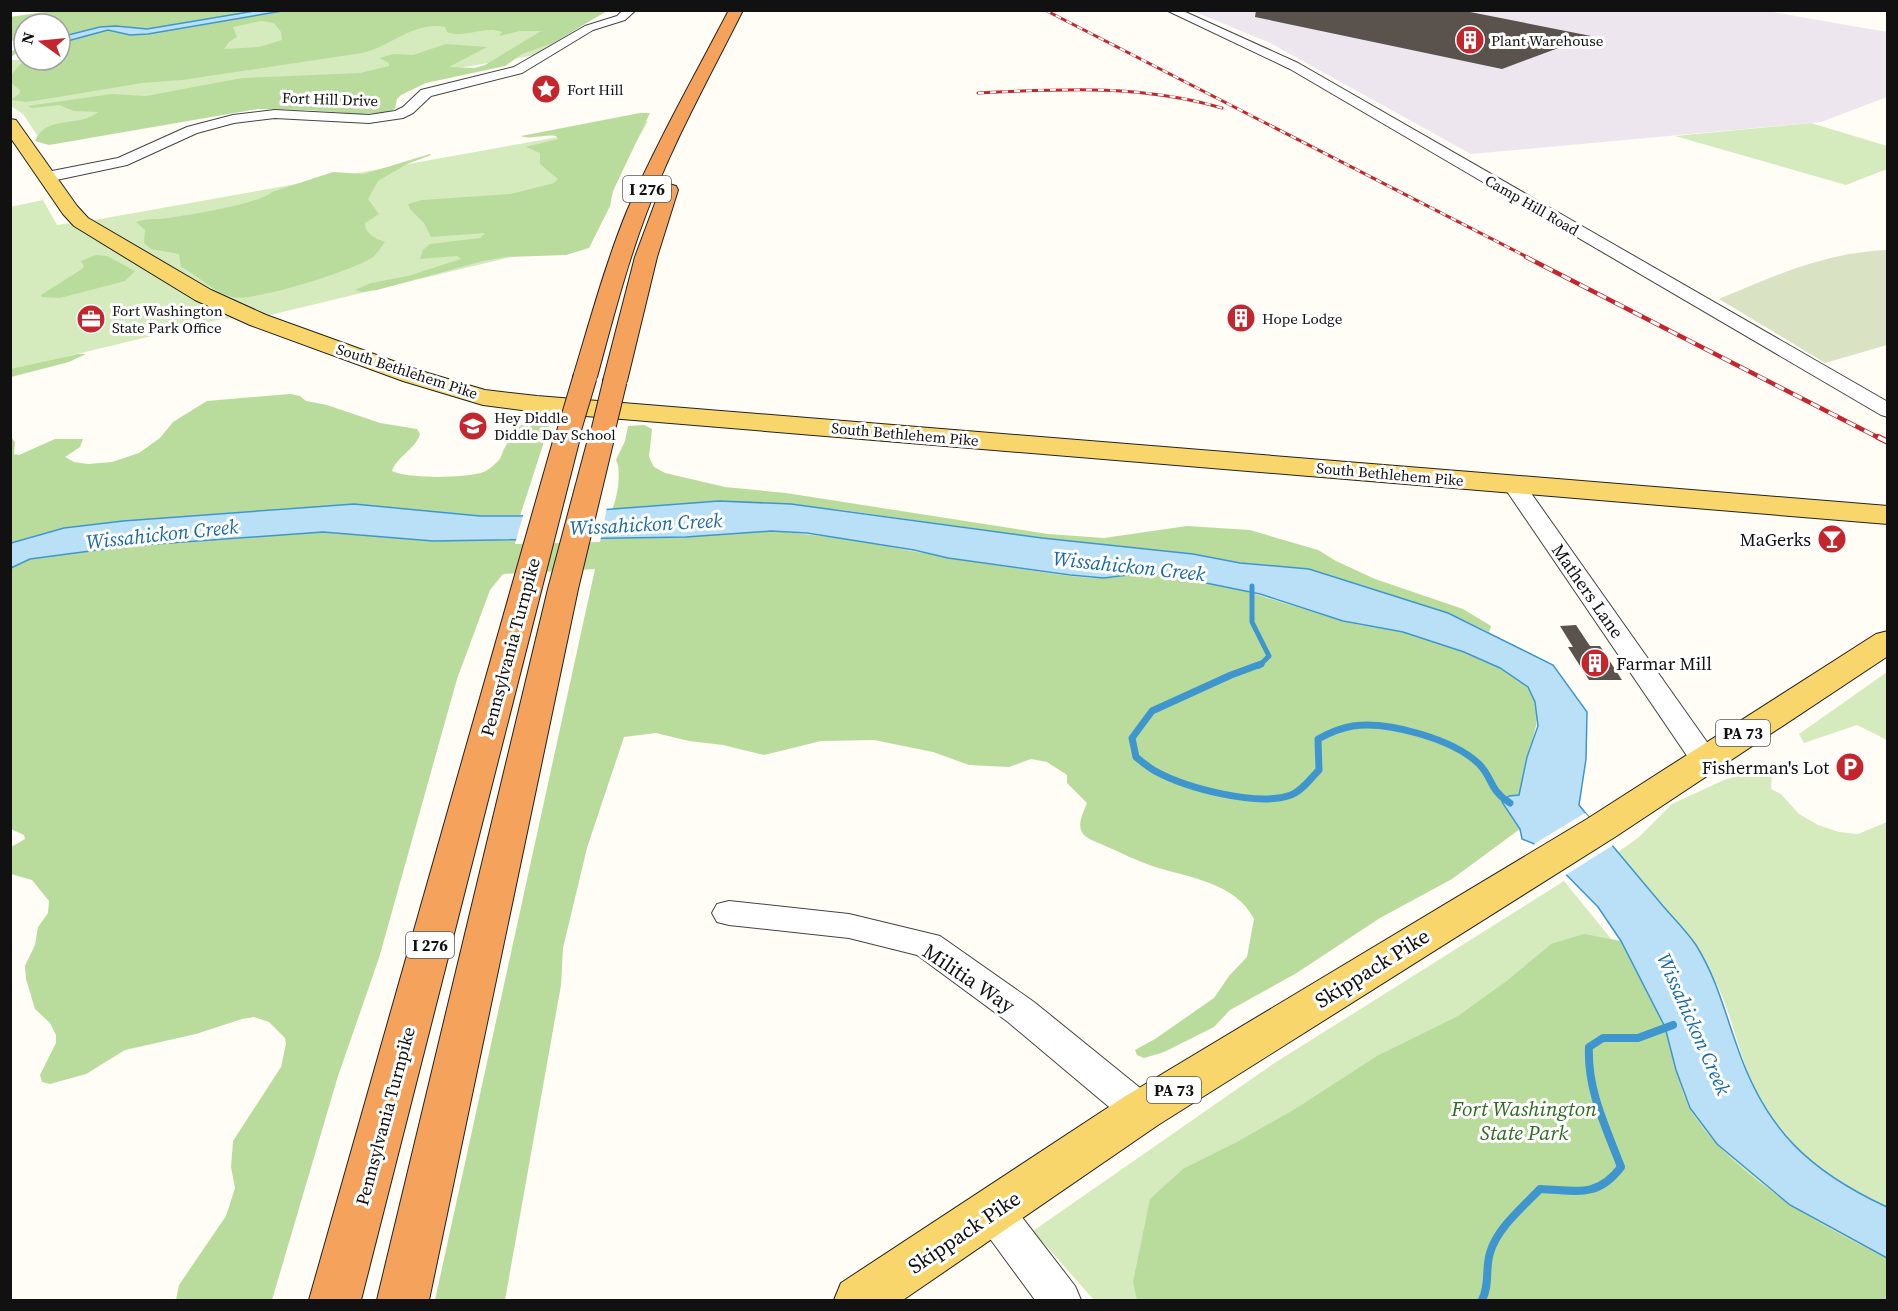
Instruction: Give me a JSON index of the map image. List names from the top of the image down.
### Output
{
  "streets": {
    "highway": ["I 276", "Pennsylvania Turnpike"],
    "main road": ["South Bethlehem Pike", "PA 73", "Skippack Pike"],
    "street": [
      "Fort Hill Drive",
      "Camp Hill Road",
      "Mathers Lane",
      "Militia Way"
    ]
  },
  "crossings": [
    ["Fort Hill Drive", "South Bethlehem Pike"],
    ["South Bethlehem Pike", "Mathers Lane"],
    ["Mathers Lane", "Skippack Pike"],
    ["Skippack Pike", "Militia Way"]
  ],
  "water": ["Wissahickon Creek"],
  "parks": ["Fort Washington State Park"],
  "places": {
    "building": ["Plant Warehouse", "Hope Lodge", "Farmar Mill"],
    "place": ["Fort Hill"],
    "office": ["Fort Washington State Park Office"],
    "school or university": ["Hey Diddle Diddle Day School"],
    "bar": ["MaGerks"],
    "parking": ["Fisherman's Lot"]
  },
  "north": "left"
}
